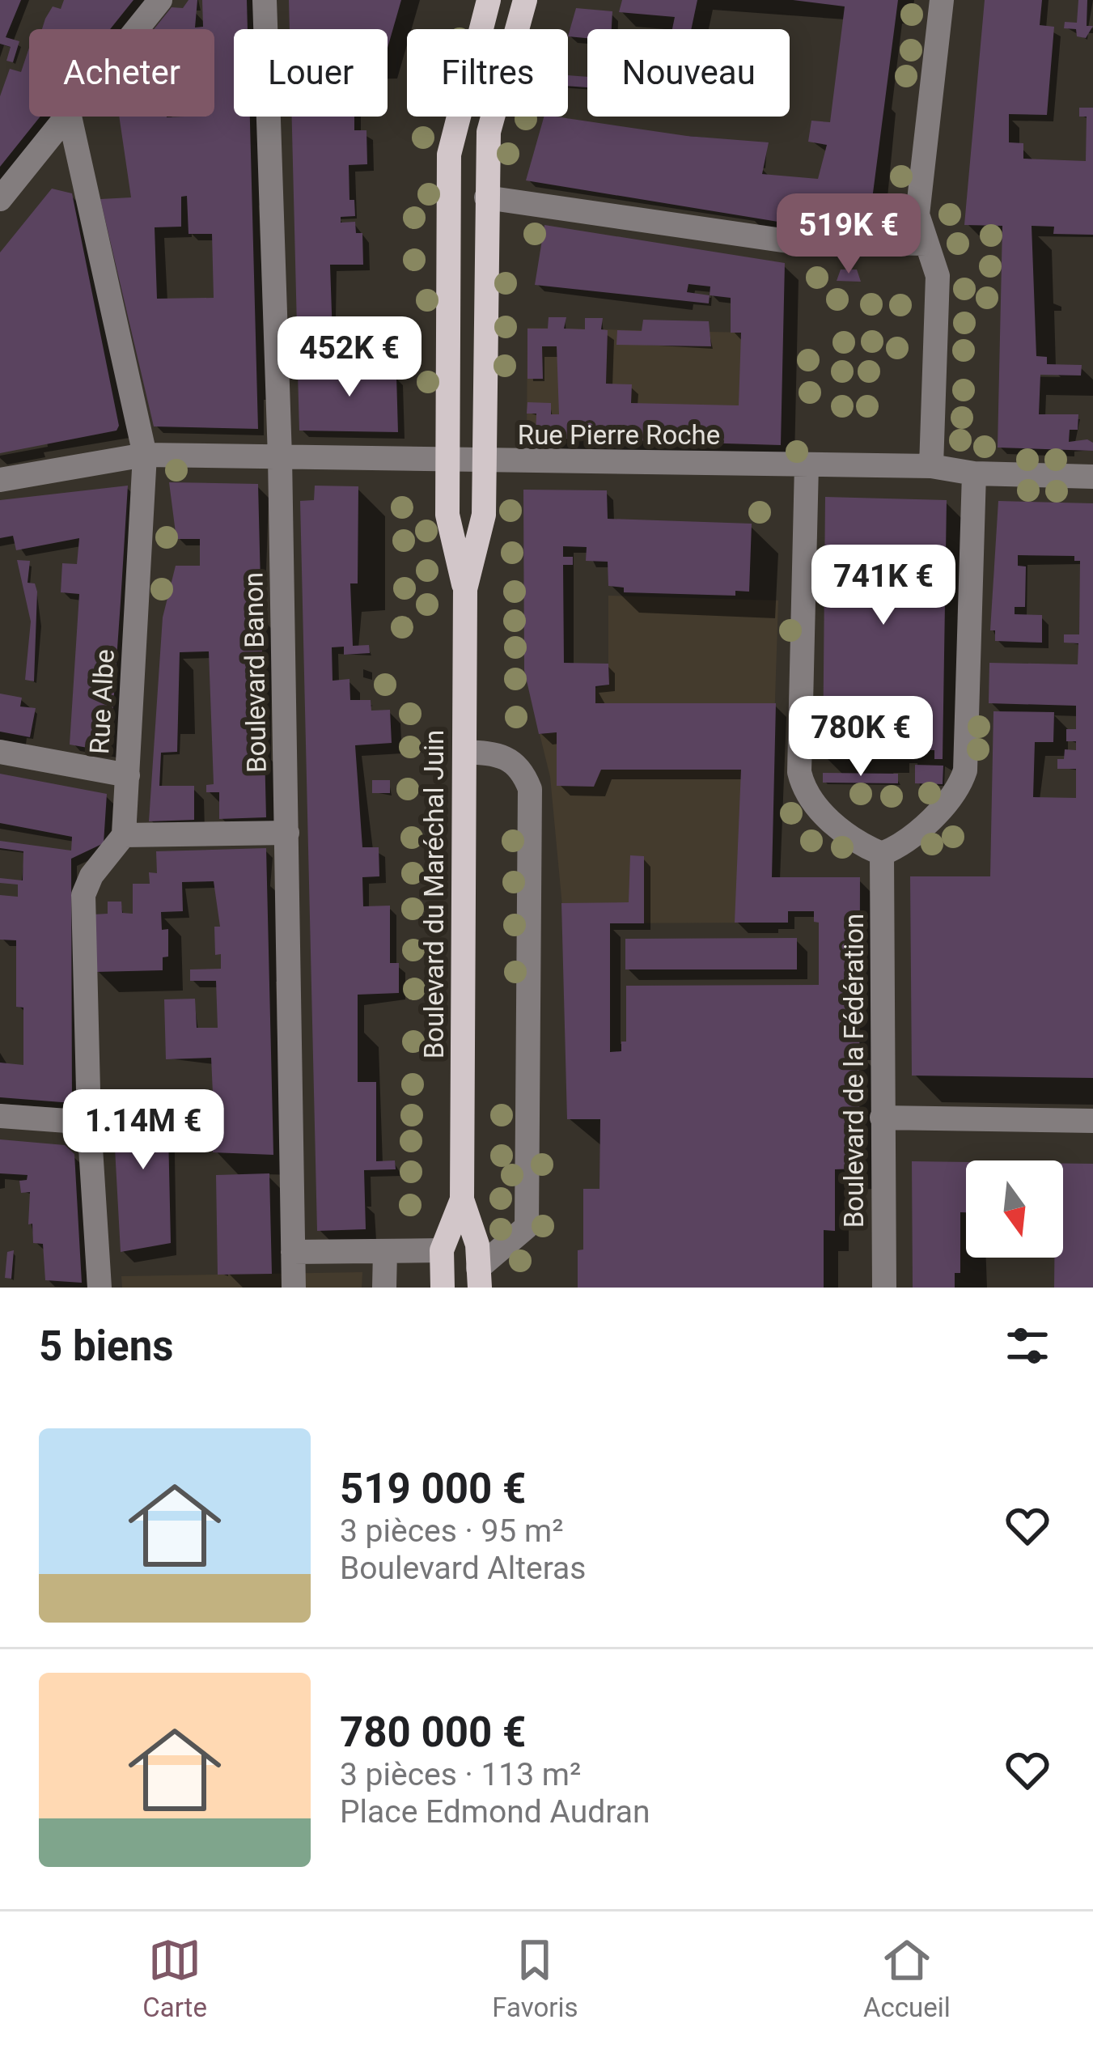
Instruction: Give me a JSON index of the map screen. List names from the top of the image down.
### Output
{
  "streets": {
    "main road": ["Boulevard du Maréchal Juin"],
    "street": [
      "Rue Pierre Roche",
      "Boulevard Banon",
      "Rue Albe",
      "Boulevard de la Fédération"
    ]
  },
  "crossings": [
    ["Rue Pierre Roche", "Boulevard Banon"],
    ["Rue Pierre Roche", "Rue Albe"],
    ["Rue Pierre Roche", "Boulevard du Maréchal Juin"]
  ],
  "north": "bottom",
  "page": {
    "chip": [
      "Acheter",
      "Louer",
      "Filtres",
      "Nouveau"
    ],
    "price": [
      "519K €",
      "452K €",
      "741K €",
      "780K €",
      "1.14M €"
    ],
    "heading": "5 biens",
    "list": [
      {
        "name": "519 000 €",
        "note": "3 pièces · 95 m² · Boulevard Alteras"
      },
      {
        "name": "780 000 €",
        "note": "3 pièces · 113 m² · Place Edmond Audran"
      }
    ],
    "tabs": ["Carte", "Favoris", "Accueil"]
  }
}
